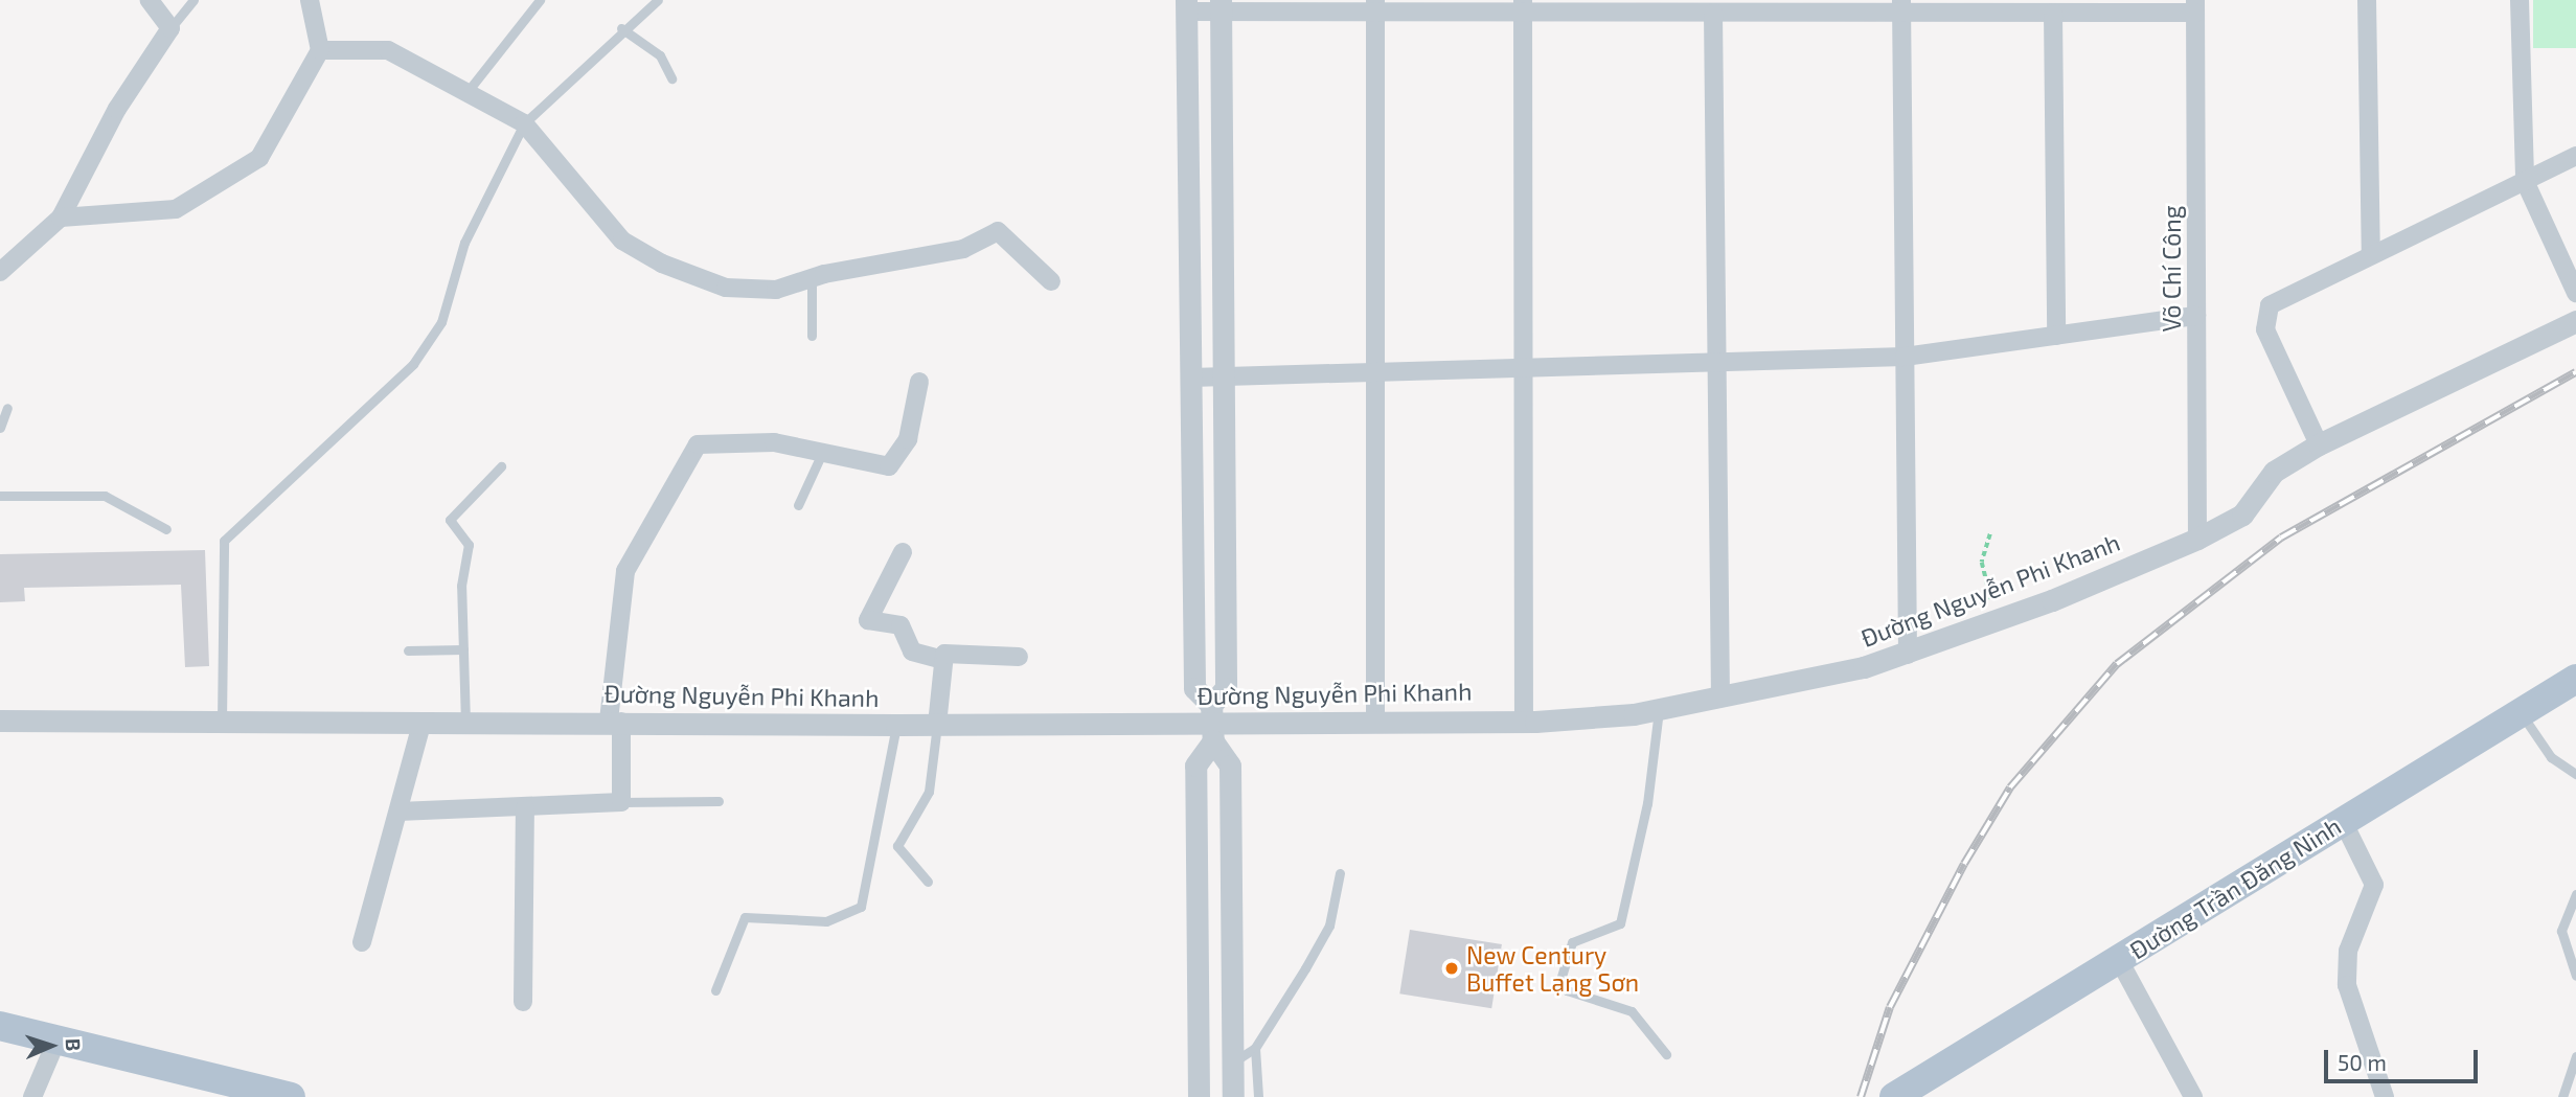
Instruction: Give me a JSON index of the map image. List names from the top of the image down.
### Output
{
  "streets": {
    "main road": ["Đường Trần Đăng Ninh"],
    "street": ["Võ Chí Công", "Đường Nguyễn Phi Khanh"]
  },
  "crossings": [
    ["Võ Chí Công", "Đường Nguyễn Phi Khanh"]
  ],
  "places": ["New Century Buffet Lạng Sơn"],
  "scale_bar": "50 m",
  "north": "right"
}
